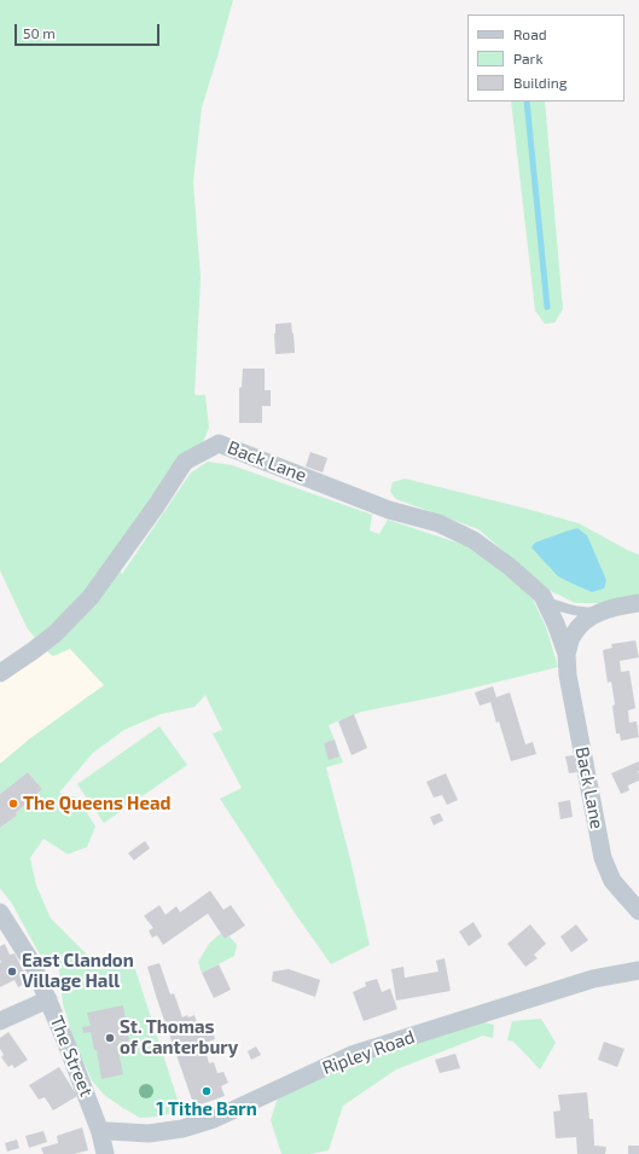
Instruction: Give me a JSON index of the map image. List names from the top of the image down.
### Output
{
  "streets": {
    "street": ["Back Lane", "Ripley Road", "The Street"]
  },
  "crossings": [
    ["Ripley Road", "The Street"]
  ],
  "places": [
    "The Queens Head",
    "East Clandon Village Hall",
    "St. Thomas of Canterbury",
    "1 Tithe Barn"
  ],
  "legend": ["Road", "Park", "Building"],
  "scale_bar": "50 m"
}
